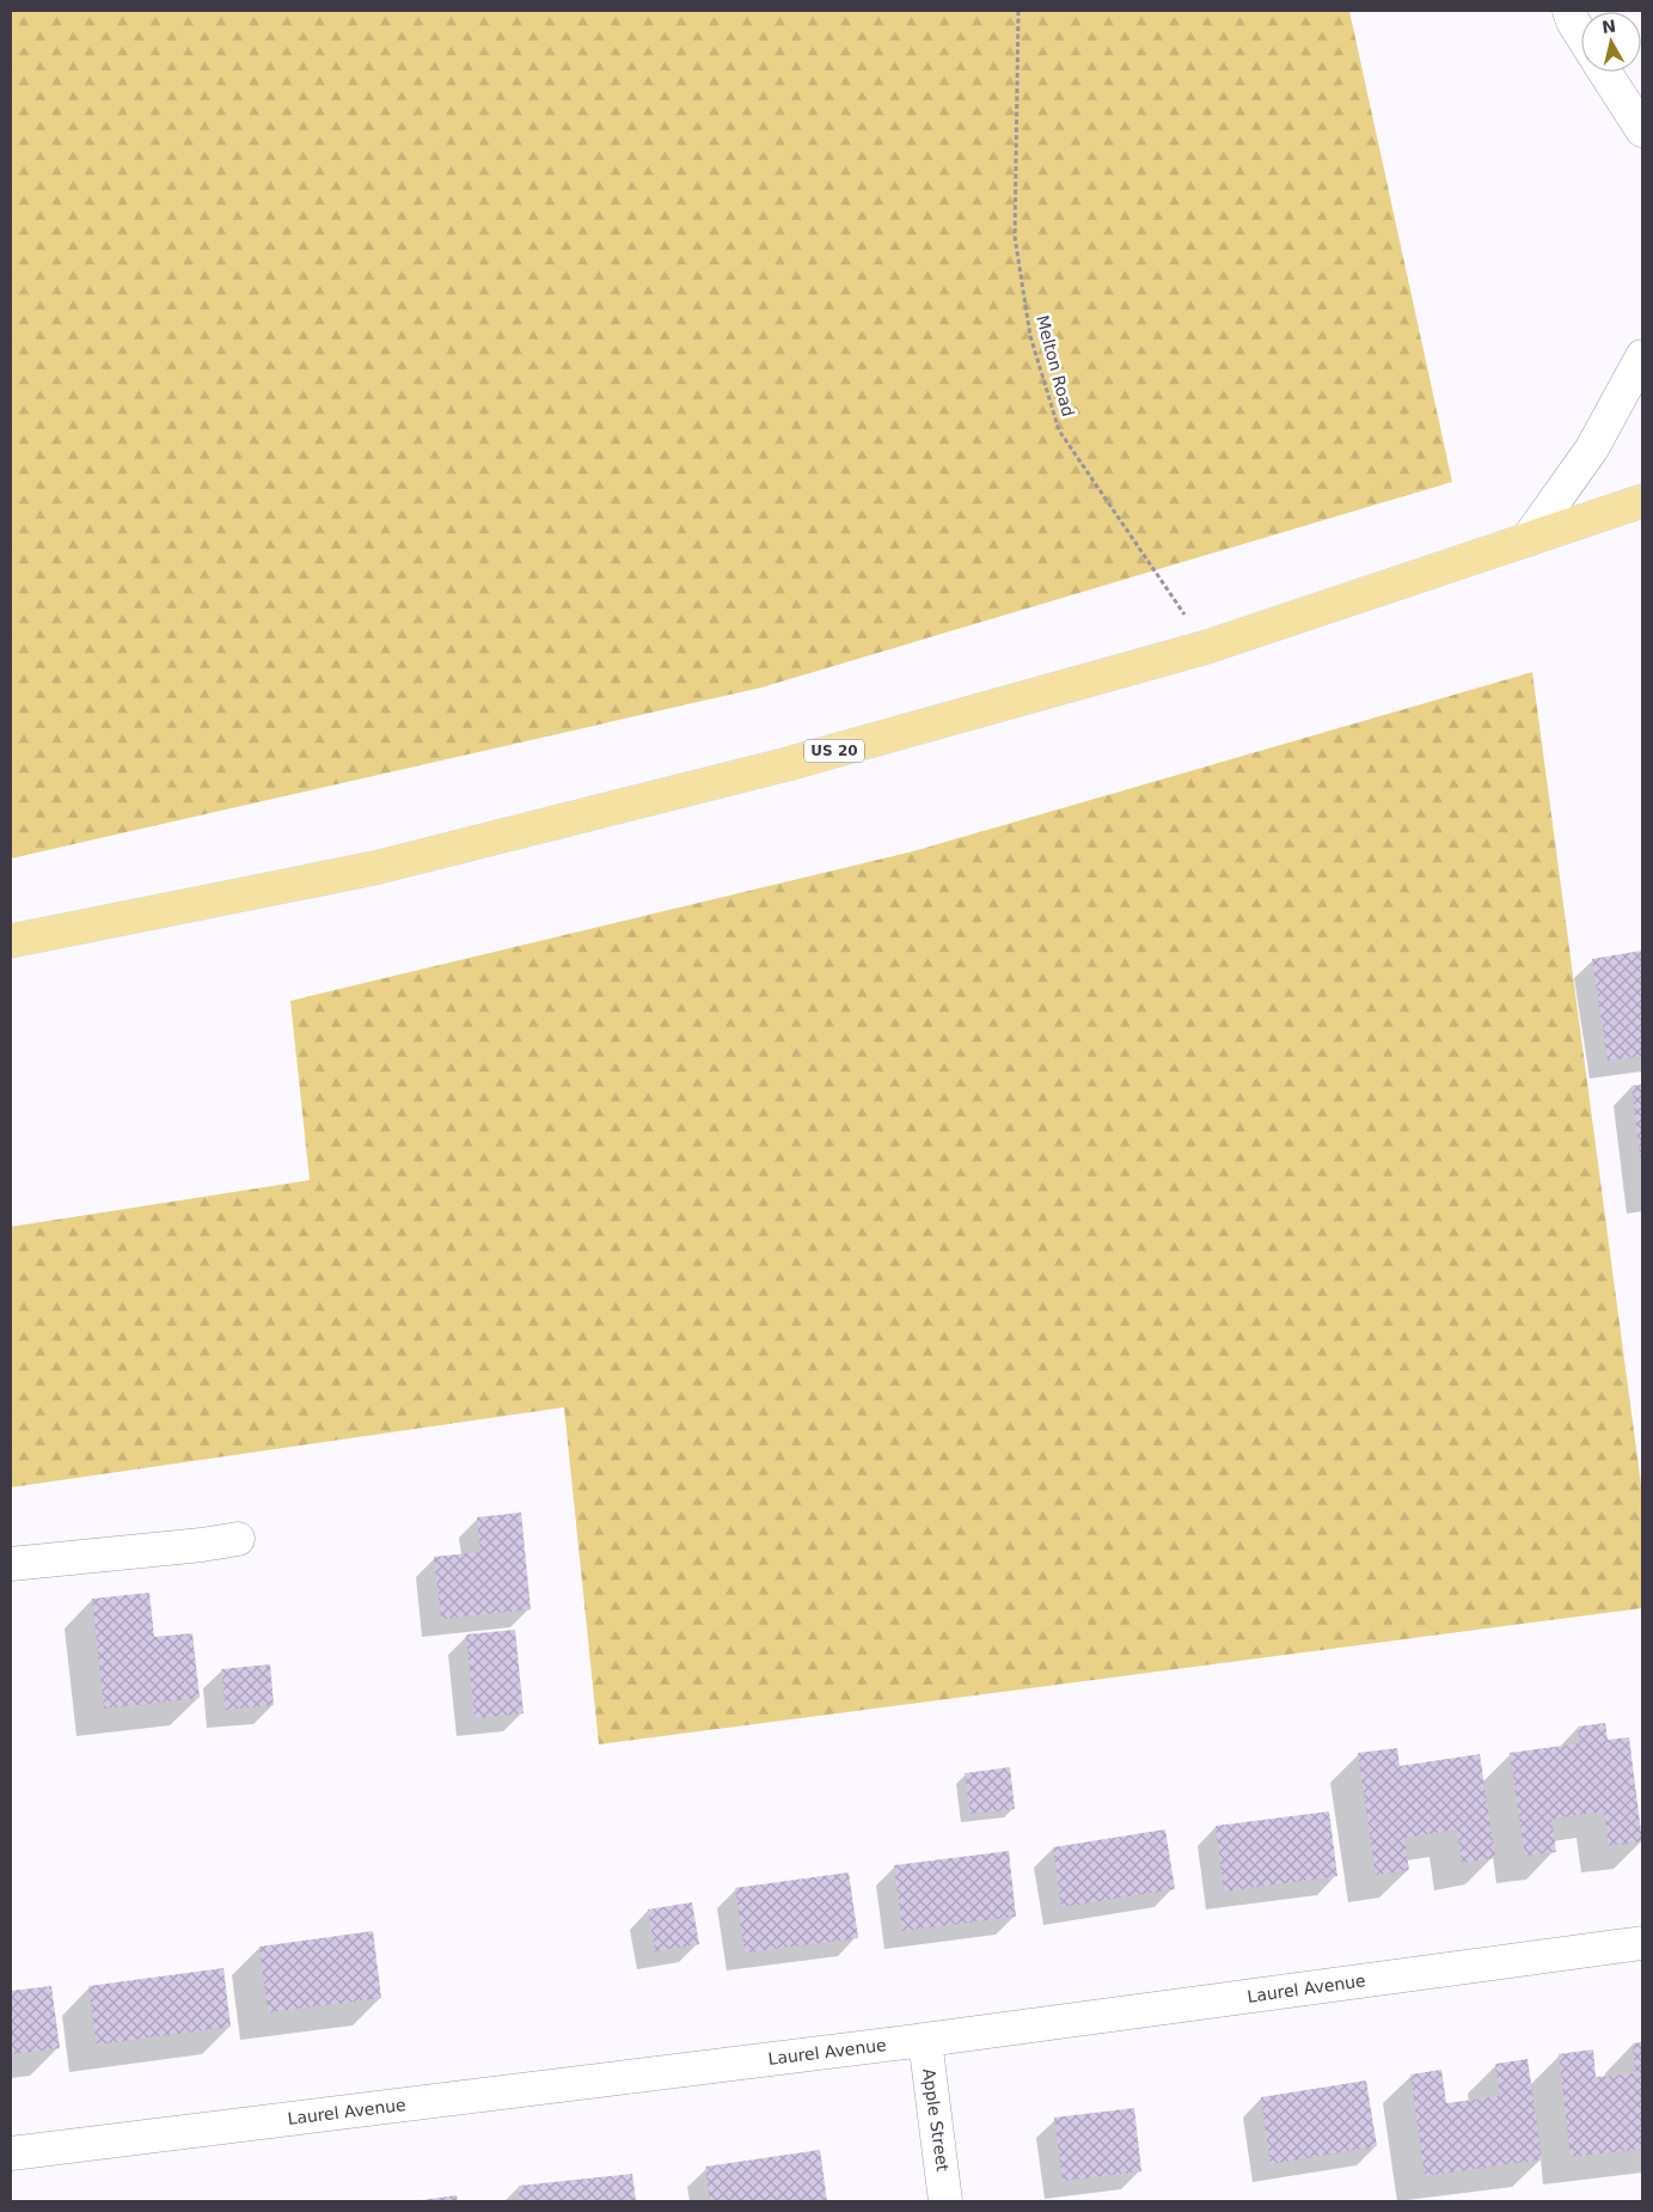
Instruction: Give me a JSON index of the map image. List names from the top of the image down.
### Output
{
  "streets": {
    "main road": ["US 20"],
    "street": ["Laurel Avenue", "Apple Street"],
    "path": ["Melton Road"]
  },
  "crossings": [
    ["Melton Road", "US 20"],
    ["Laurel Avenue", "Apple Street"]
  ],
  "north": "top"
}
